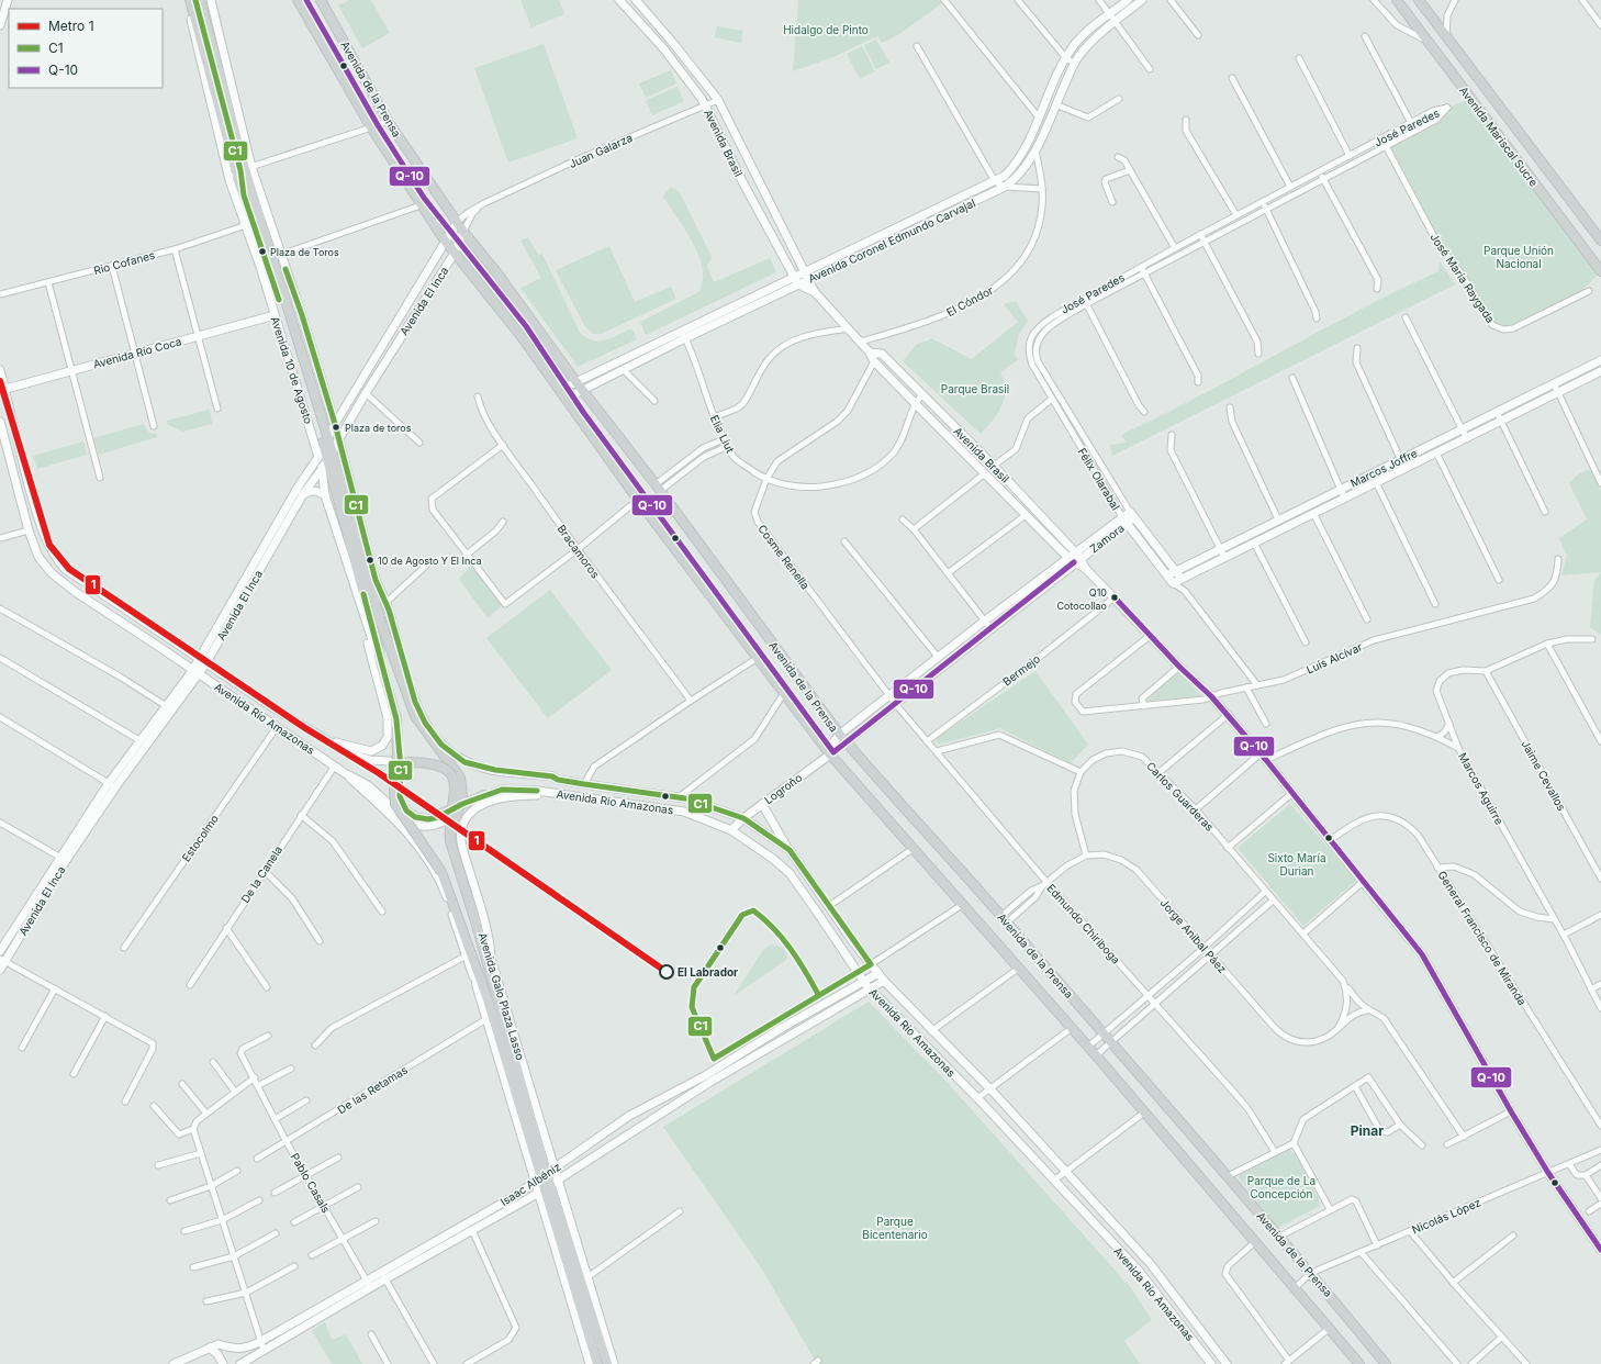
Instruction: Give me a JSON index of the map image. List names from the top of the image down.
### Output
{
  "streets": {
    "main road": [
      "Avenida de la Prensa",
      "Avenida Mariscal Sucre",
      "Avenida Brasil",
      "Avenida Coronel Edmundo Carvajal",
      "Avenida El Inca",
      "Avenida Río Coca",
      "Avenida 10 de Agosto",
      "Marcos Joffre",
      "Félix Olarabal",
      "Zamora",
      "Avenida Río Amazonas",
      "Logroño",
      "Avenida Galo Plaza Lasso",
      "Isaac Albéniz"
    ],
    "street": [
      "José Paredes",
      "Juan Galarza",
      "Rio Cofanes",
      "José María Raygada",
      "El Cóndor",
      "Elia Liut",
      "Bracamoros",
      "Cosme Renella",
      "Luis Alcívar",
      "Bermejo",
      "Jaime Cevallos",
      "Marcos Aguirre",
      "Carlos Guarderas",
      "Estocolmo",
      "De la Canela",
      "Edmundo Chiriboga",
      "Jorge Anibal Páez",
      "General Francisco de Miranda",
      "De las Retamas",
      "Pablo Casals",
      "Nicolás López"
    ]
  },
  "crossings": [
    ["Avenida de la Prensa", "Juan Galarza"],
    ["Avenida de la Prensa", "Avenida Coronel Edmundo Carvajal"],
    ["Avenida de la Prensa", "Avenida El Inca"],
    ["Avenida de la Prensa", "Zamora"],
    ["Avenida de la Prensa", "Logroño"],
    ["Avenida de la Prensa", "Nicolás López"],
    ["José Paredes", "José María Raygada"],
    ["José Paredes", "Félix Olarabal"],
    ["Avenida Brasil", "Juan Galarza"],
    ["Avenida Brasil", "Avenida Coronel Edmundo Carvajal"],
    ["Avenida Brasil", "El Cóndor"],
    ["Avenida Brasil", "Elia Liut"],
    ["Avenida Brasil", "Zamora"],
    ["Avenida Brasil", "Cosme Renella"],
    ["Avenida Brasil", "Luis Alcívar"],
    ["Avenida Brasil", "Bermejo"],
    ["Avenida Brasil", "Marcos Aguirre"],
    ["Avenida Brasil", "General Francisco de Miranda"],
    ["Avenida Brasil", "Nicolás López"],
    ["Juan Galarza", "Avenida El Inca"],
    ["Avenida Coronel Edmundo Carvajal", "El Cóndor"],
    ["Avenida Coronel Edmundo Carvajal", "Elia Liut"],
    ["Rio Cofanes", "Avenida 10 de Agosto"],
    ["Avenida El Inca", "Avenida 10 de Agosto"],
    ["Avenida El Inca", "Avenida Río Amazonas"],
    ["Avenida Río Coca", "Avenida 10 de Agosto"],
    ["Avenida Río Coca", "Avenida Río Amazonas"],
    ["Avenida 10 de Agosto", "Avenida Río Amazonas"],
    ["Avenida 10 de Agosto", "Avenida Galo Plaza Lasso"],
    ["Elia Liut", "Cosme Renella"],
    ["Marcos Joffre", "Félix Olarabal"],
    ["Félix Olarabal", "Zamora"],
    ["Félix Olarabal", "Luis Alcívar"],
    ["Zamora", "Cosme Renella"],
    ["Zamora", "Logroño"],
    ["Zamora", "Edmundo Chiriboga"],
    ["Cosme Renella", "Edmundo Chiriboga"],
    ["Bermejo", "Edmundo Chiriboga"],
    ["Avenida Río Amazonas", "Logroño"],
    ["Avenida Río Amazonas", "Estocolmo"],
    ["Avenida Río Amazonas", "De la Canela"],
    ["Avenida Río Amazonas", "Isaac Albéniz"],
    ["Marcos Aguirre", "Carlos Guarderas"],
    ["Carlos Guarderas", "Jorge Anibal Páez"],
    ["Avenida Galo Plaza Lasso", "De las Retamas"],
    ["Avenida Galo Plaza Lasso", "Isaac Albéniz"],
    ["De las Retamas", "Pablo Casals"],
    ["Pablo Casals", "Isaac Albéniz"]
  ],
  "districts": ["Pinar"],
  "parks": [
    "Hidalgo de Pinto",
    "Parque Unión Nacional",
    "Parque Brasil",
    "Sixto María Durian",
    "Parque de La Concepción",
    "Parque Bicentenario"
  ],
  "places": [
    "Plaza de Toros",
    "Plaza de toros",
    "10 de Agosto Y El Inca",
    "Q10 Cotocollao",
    "El Labrador"
  ],
  "lines": ["transit line C1", "transit line Q-10", "metro line 1"],
  "legend": ["Metro 1", "C1", "Q-10"]
}
